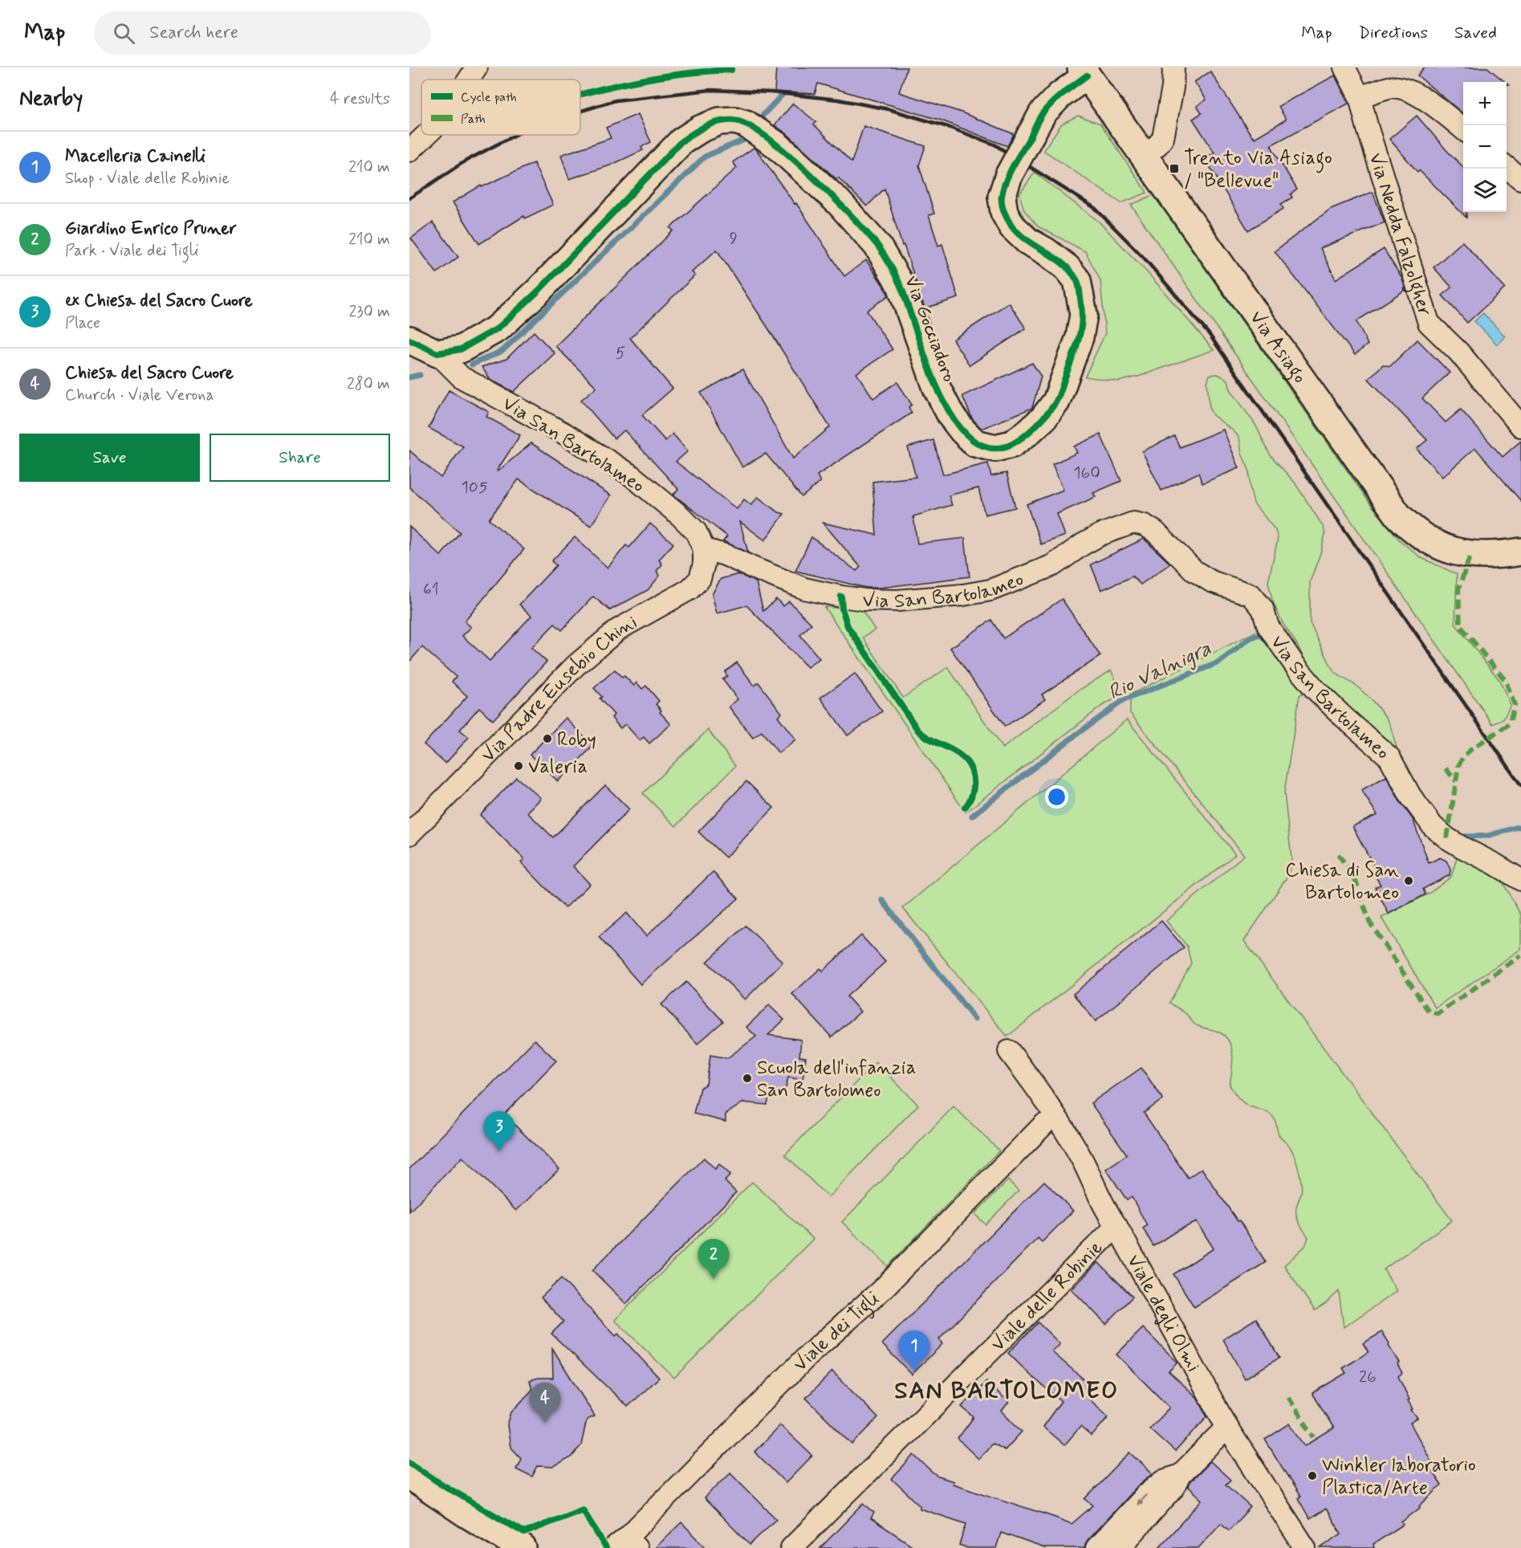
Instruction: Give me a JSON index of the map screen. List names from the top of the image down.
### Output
{
  "streets": {
    "street": [
      "Via Nedda Falzolgher",
      "Via Gocciadoro",
      "Via Asiago",
      "Via San Bartolameo",
      "Via Padre Eusebio Chini",
      "Viale delle Robinie",
      "Viale degli Olmi",
      "Viale dei Tigli"
    ]
  },
  "crossings": [
    ["Via Gocciadoro", "Via Asiago"],
    ["Via Gocciadoro", "Via San Bartolameo"],
    ["Via San Bartolameo", "Via Padre Eusebio Chini"],
    ["Viale delle Robinie", "Viale degli Olmi"]
  ],
  "districts": ["SAN BARTOLOMEO"],
  "water": ["Rio Valnigra"],
  "places": {
    "transit": ["Trento Via Asiago / \"Bellevue\""],
    "other": [
      "Roby",
      "Valeria",
      "Chiesa di San Bartolomeo",
      "Scuola dell'infanzia San Bartolomeo",
      "Winkler laboratorio Plastica/Arte"
    ]
  },
  "house_numbers": [
    "9",
    "5",
    "160",
    "105",
    "61",
    "26"
  ],
  "legend": ["Cycle path", "Path"],
  "page": {
    "header": "Map",
    "search": "Search here",
    "nav": ["Map", "Directions", "Saved"],
    "heading": ["Nearby", "4 results"],
    "map_buttons": ["+", "−"],
    "list": [
      {
        "mark": "1",
        "name": "Macelleria Cainelli",
        "note": "Shop · Viale delle Robinie",
        "value": "210 m"
      },
      {
        "mark": "2",
        "name": "Giardino Enrico Pruner",
        "note": "Park · Viale dei Tigli",
        "value": "210 m"
      },
      {
        "mark": "3",
        "name": "ex Chiesa del Sacro Cuore",
        "note": "Place",
        "value": "230 m"
      },
      {
        "mark": "4",
        "name": "Chiesa del Sacro Cuore",
        "note": "Church · Viale Verona",
        "value": "280 m"
      }
    ],
    "buttons": ["Save", "Share"],
    "pins": [
      "3",
      "2",
      "1",
      "4"
    ]
  }
}
